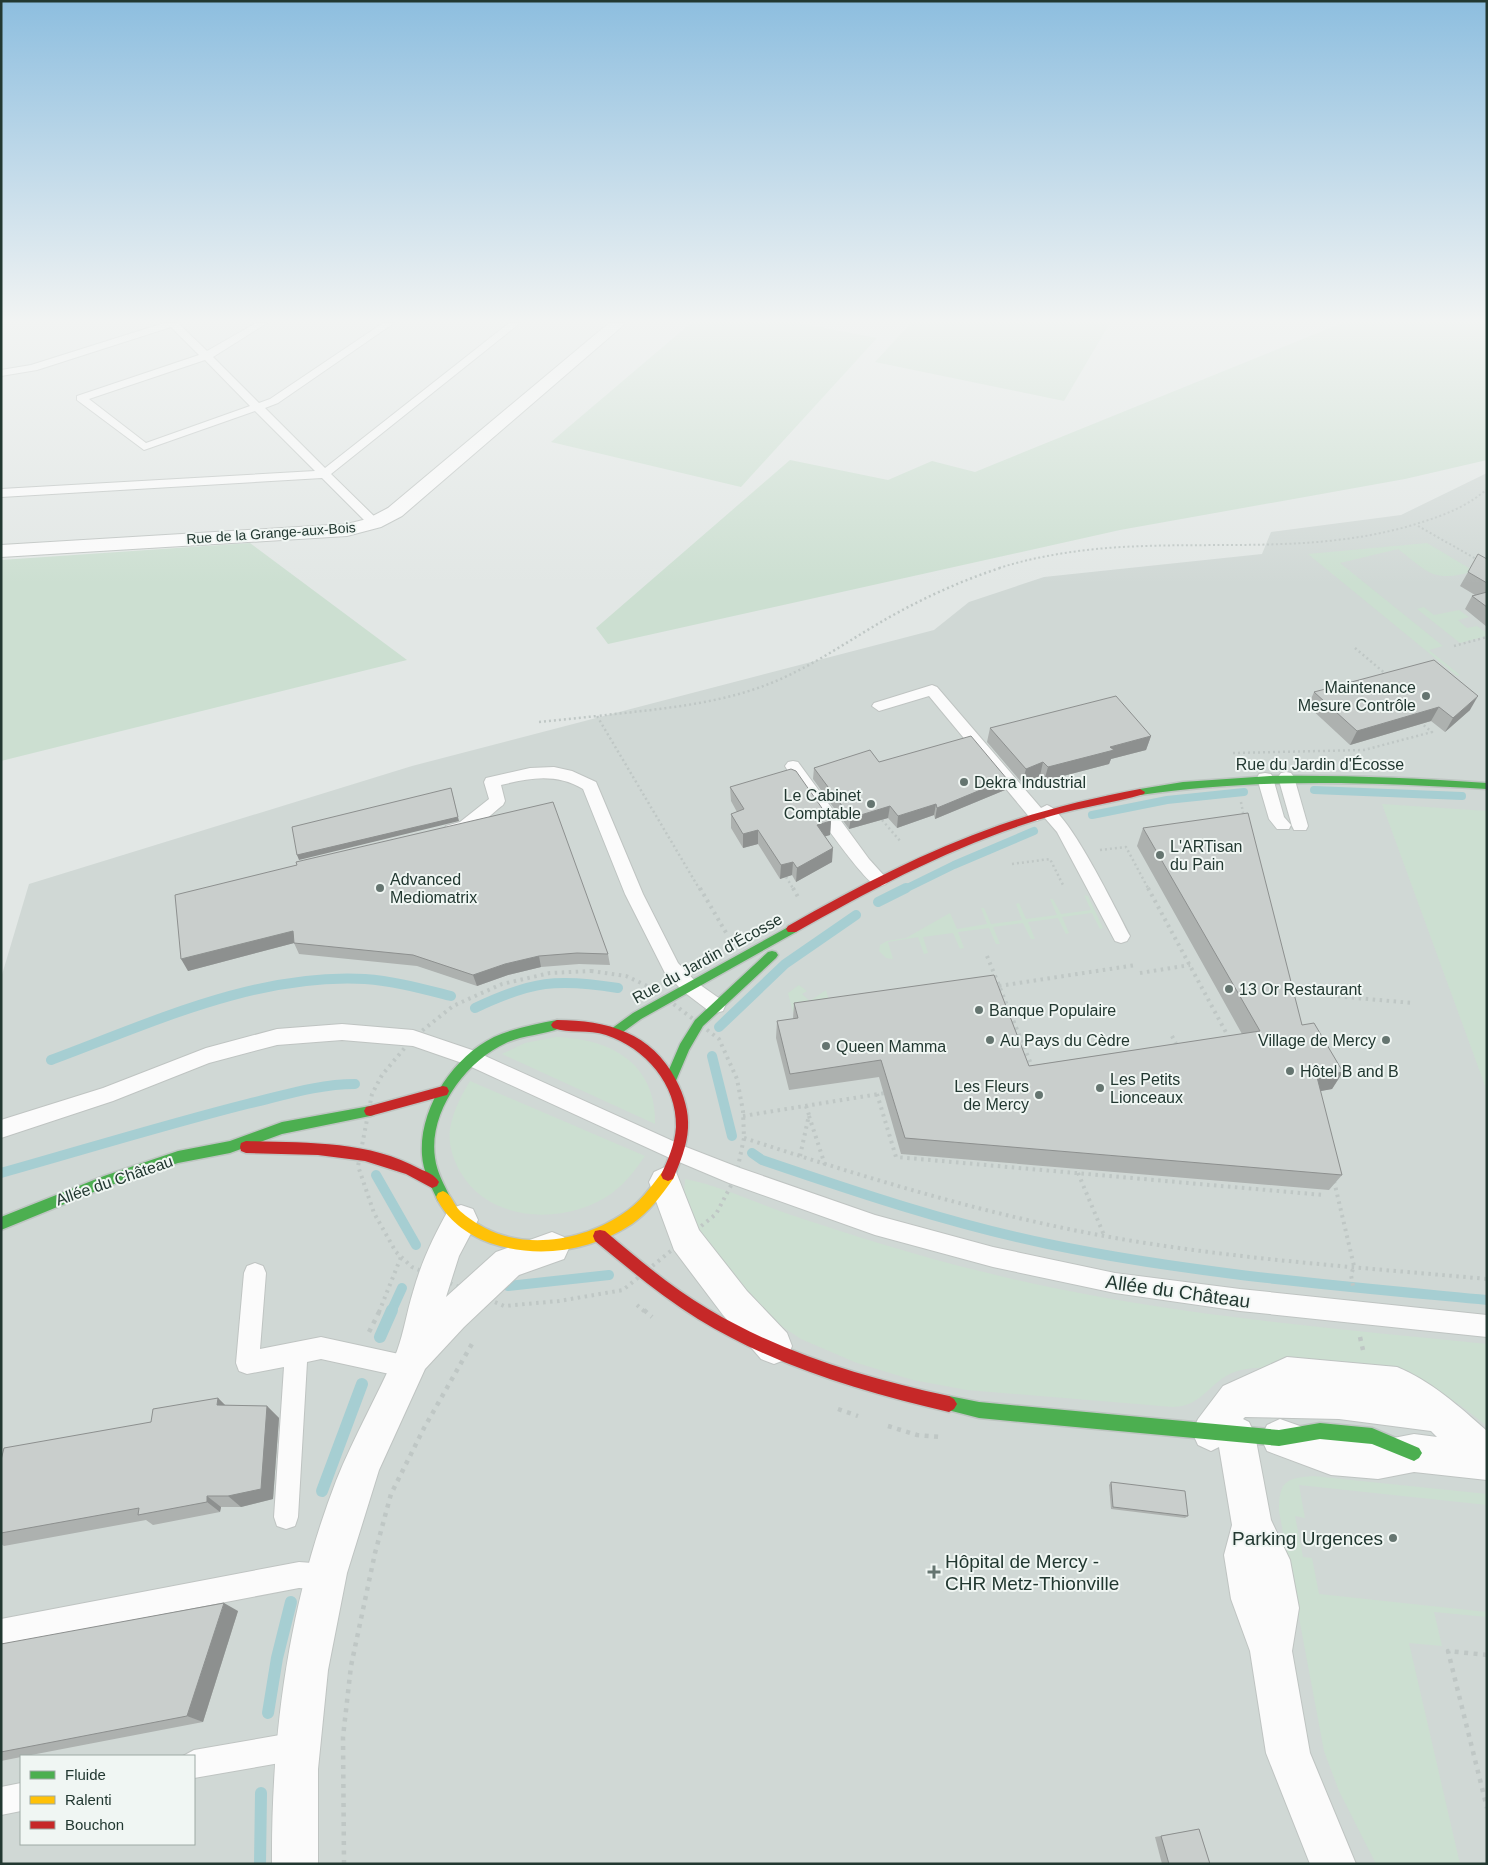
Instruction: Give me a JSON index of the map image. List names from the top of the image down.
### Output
{
  "streets": {
    "street": ["Rue de la Grange-aux-Bois", "Rue du Jardin d'Écosse", "Allée du Château"]
  },
  "places": {
    "other": [
      "Maintenance Mesure Contrôle",
      "Dekra Industrial",
      "Le Cabinet Comptable",
      "L'ARTisan du Pain",
      "Advanced Mediomatrix",
      "13 Or Restaurant",
      "Banque Populaire",
      "Au Pays du Cèdre",
      "Village de Mercy",
      "Queen Mamma",
      "Hôtel B and B",
      "Les Petits Lionceaux",
      "Les Fleurs de Mercy",
      "Parking Urgences"
    ],
    "health": ["Hôpital de Mercy - CHR Metz-Thionville"]
  },
  "legend": ["Fluide", "Ralenti", "Bouchon"]
}
